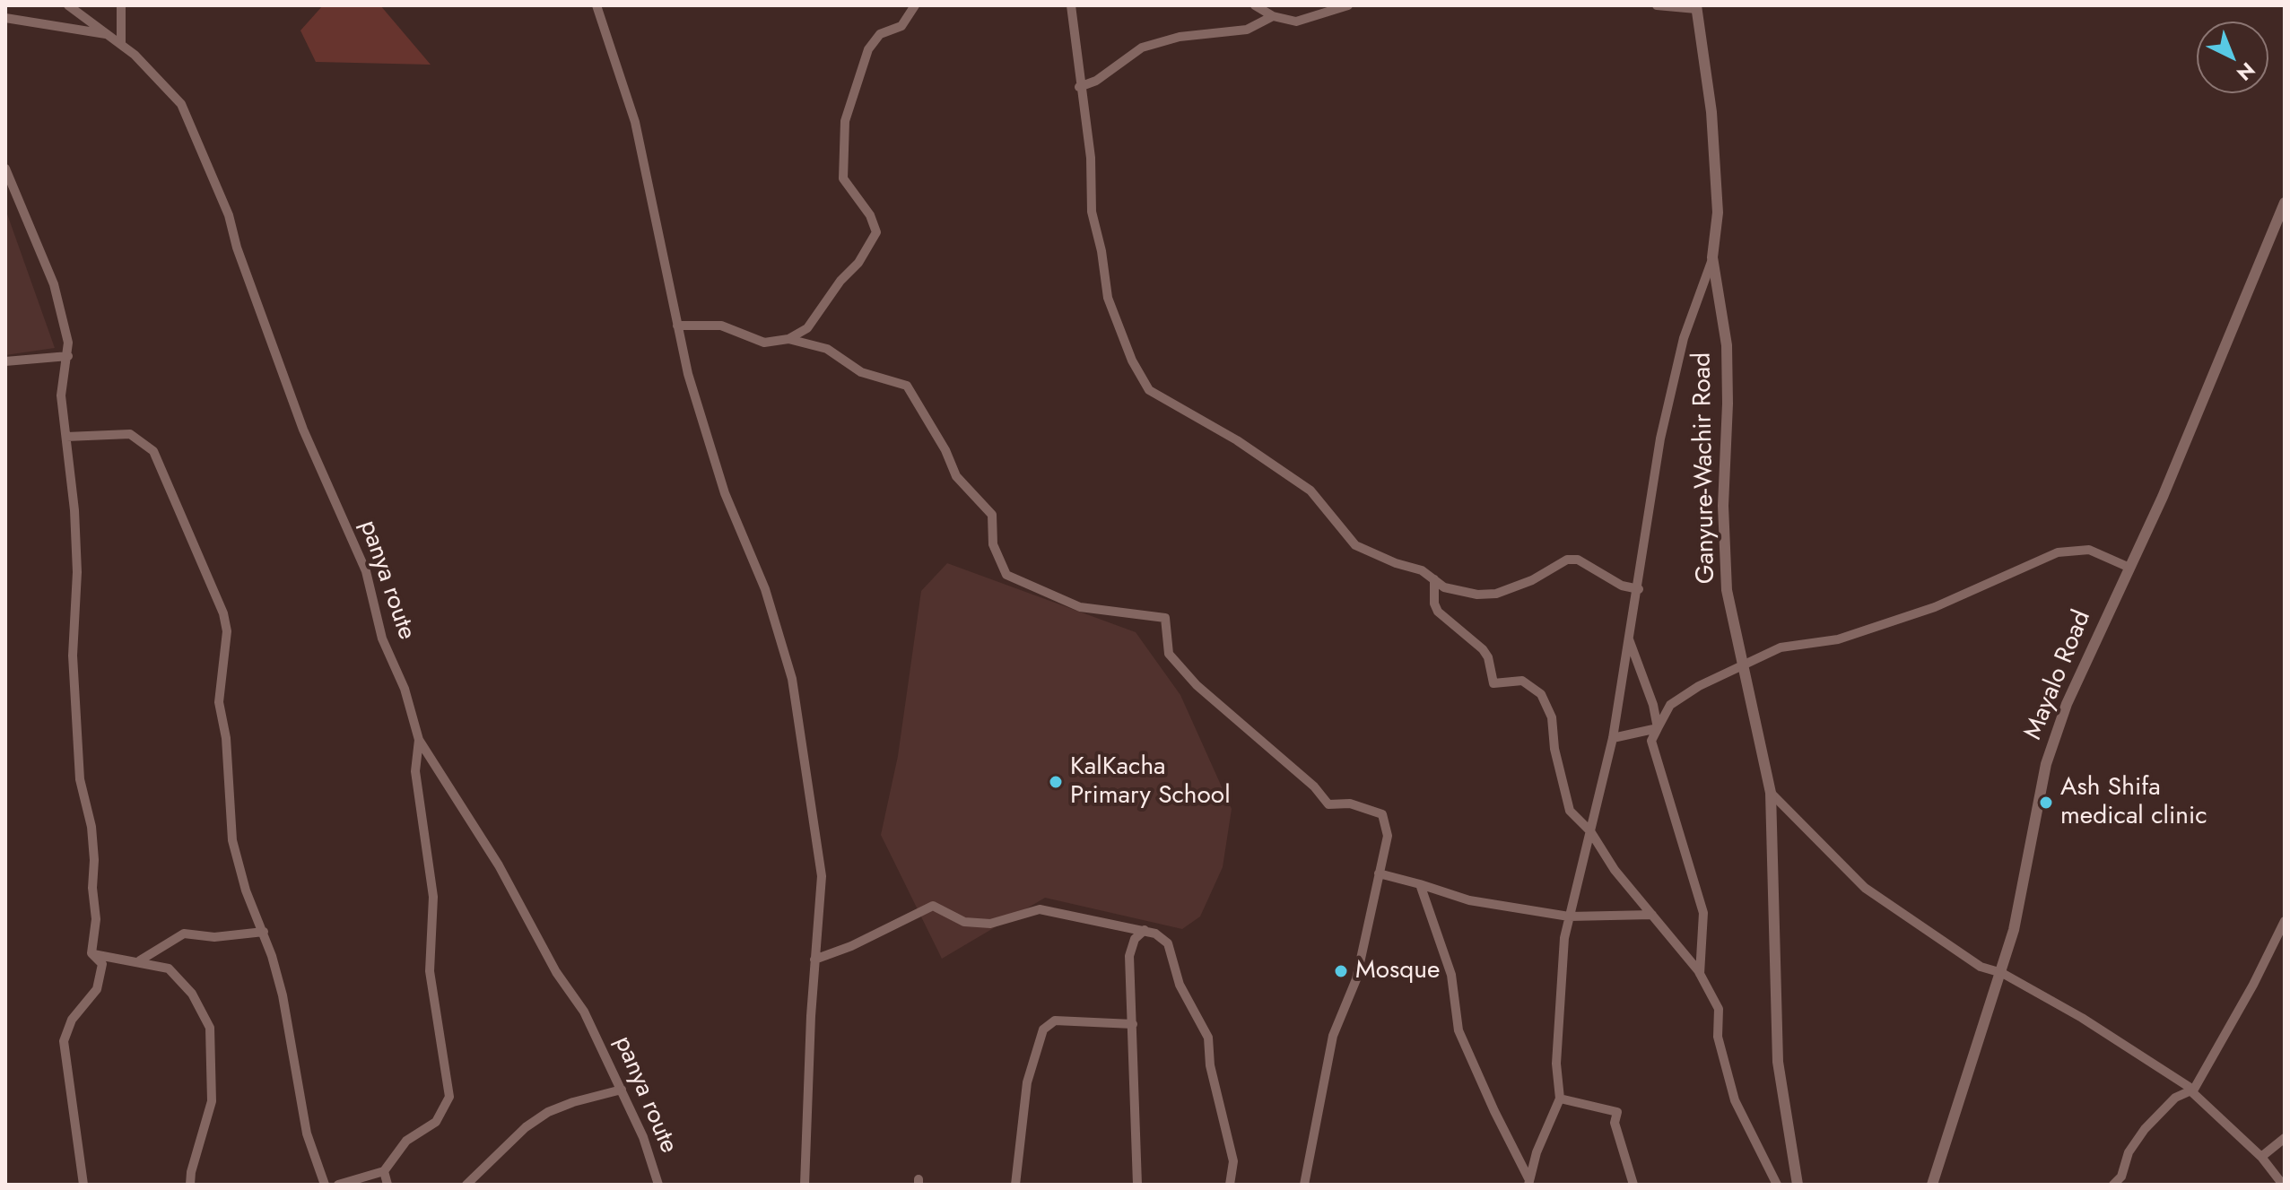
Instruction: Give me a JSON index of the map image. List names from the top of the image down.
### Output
{
  "streets": {
    "street": ["Ganyure-Wachir Road", "panya route", "Mayalo Road"]
  },
  "places": ["KalKacha Primary School", "Ash Shifa medical clinic", "Mosque"],
  "north": "bottom right"
}
